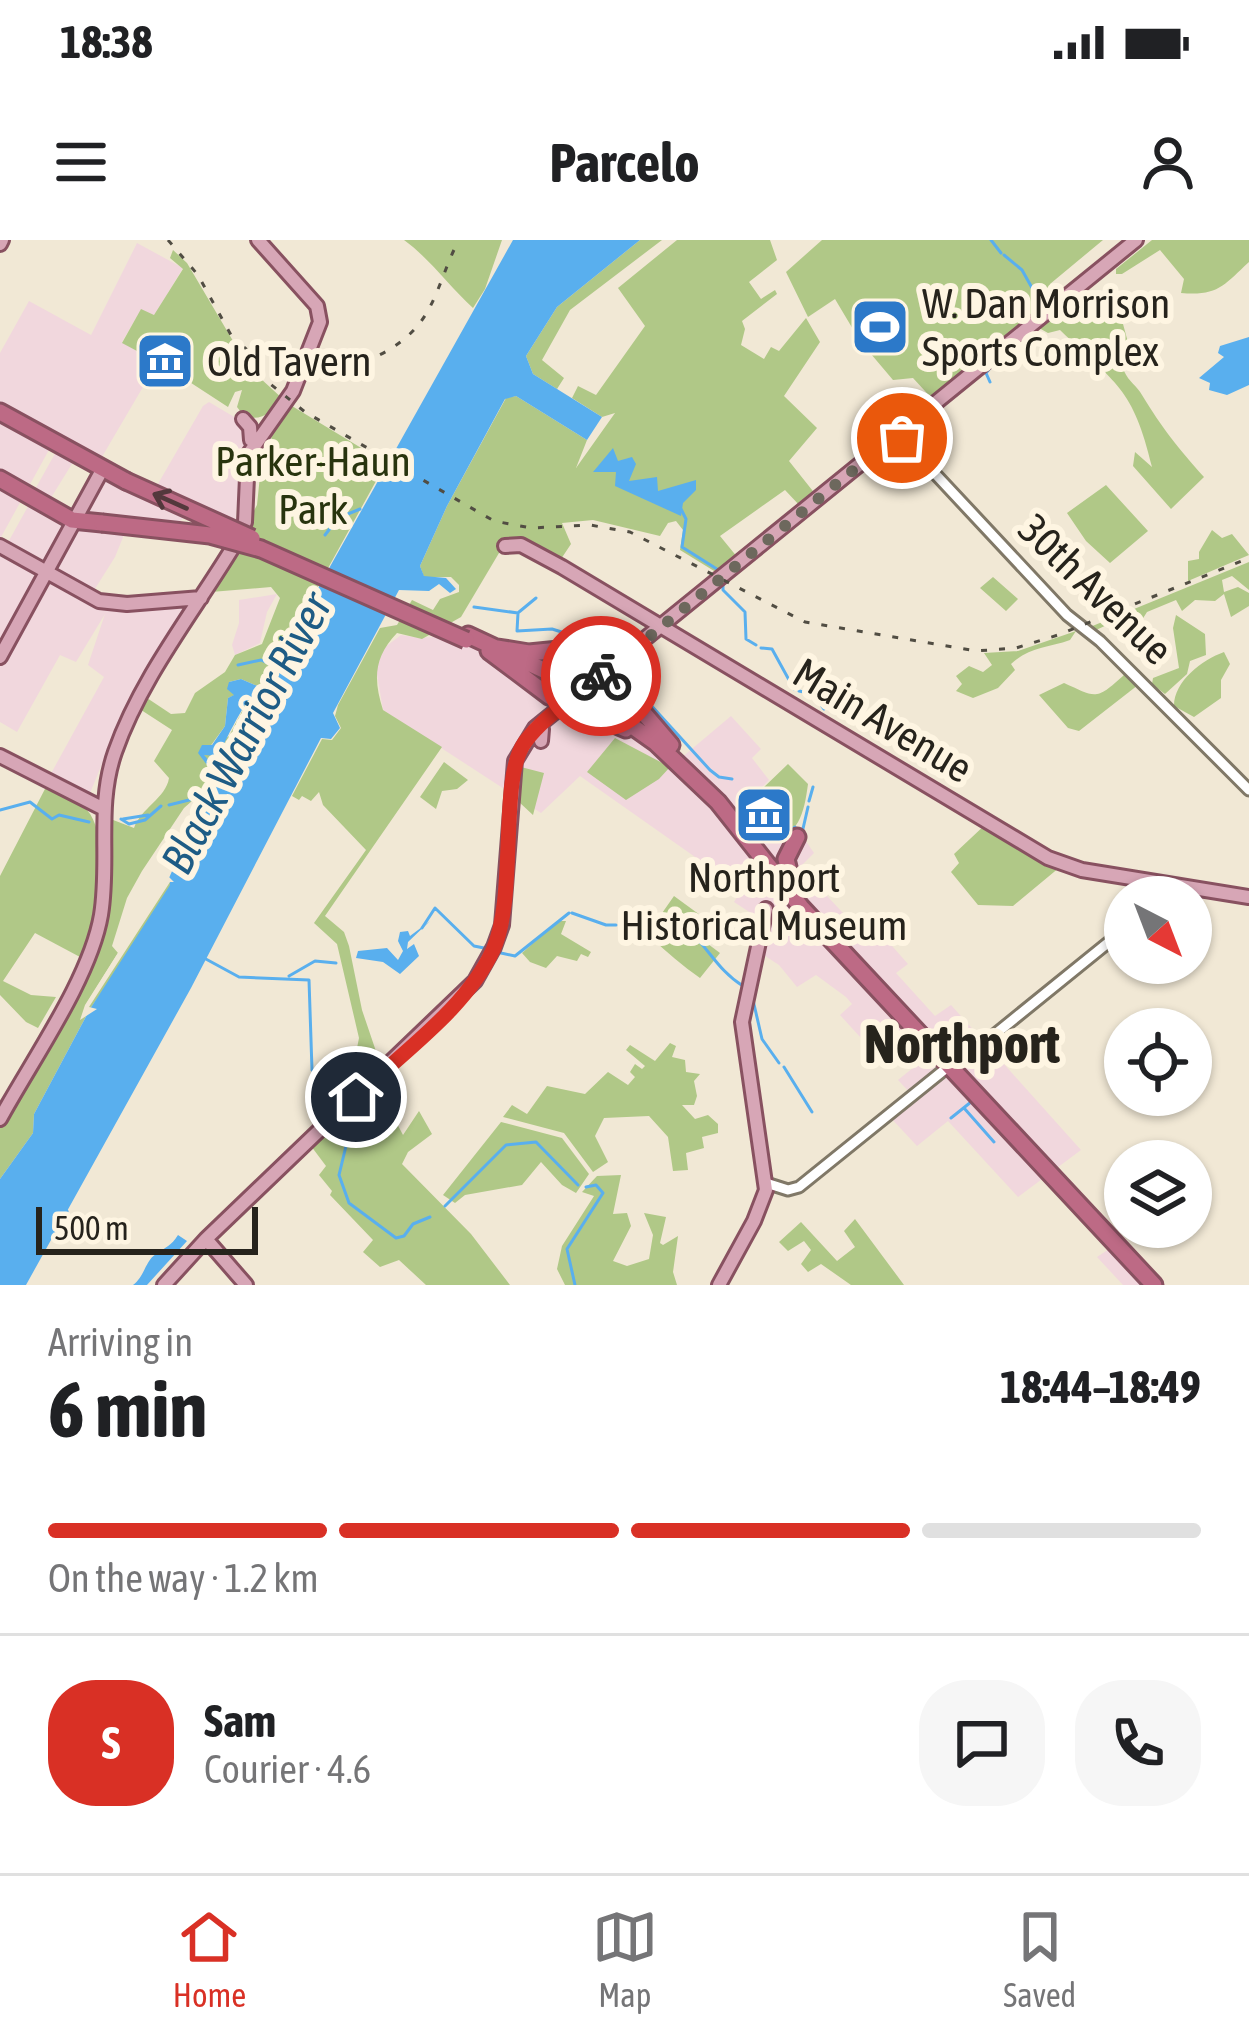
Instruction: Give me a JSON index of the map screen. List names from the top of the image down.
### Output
{
  "streets": {
    "main road": ["Main Avenue"],
    "street": ["30th Avenue"]
  },
  "districts": ["Northport"],
  "water": ["Black Warrior River"],
  "parks": ["Parker-Haun Park"],
  "places": {
    "sports": ["W. Dan Morrison Sports Complex"],
    "museum": ["Old Tavern", "Northport Historical Museum"]
  },
  "scale_bar": "500 m",
  "north": "bottom right",
  "page": {
    "status": "18:38",
    "header": "Parcelo",
    "scale": "500 m",
    "heading": ["6 min", "Arriving in", "18:44–18:49"],
    "panel": ["Sam", "Courier · 4.6"],
    "bar": "On the way · 1.2 km",
    "round": "S",
    "tabs": ["Home", "Map", "Saved"]
  }
}
